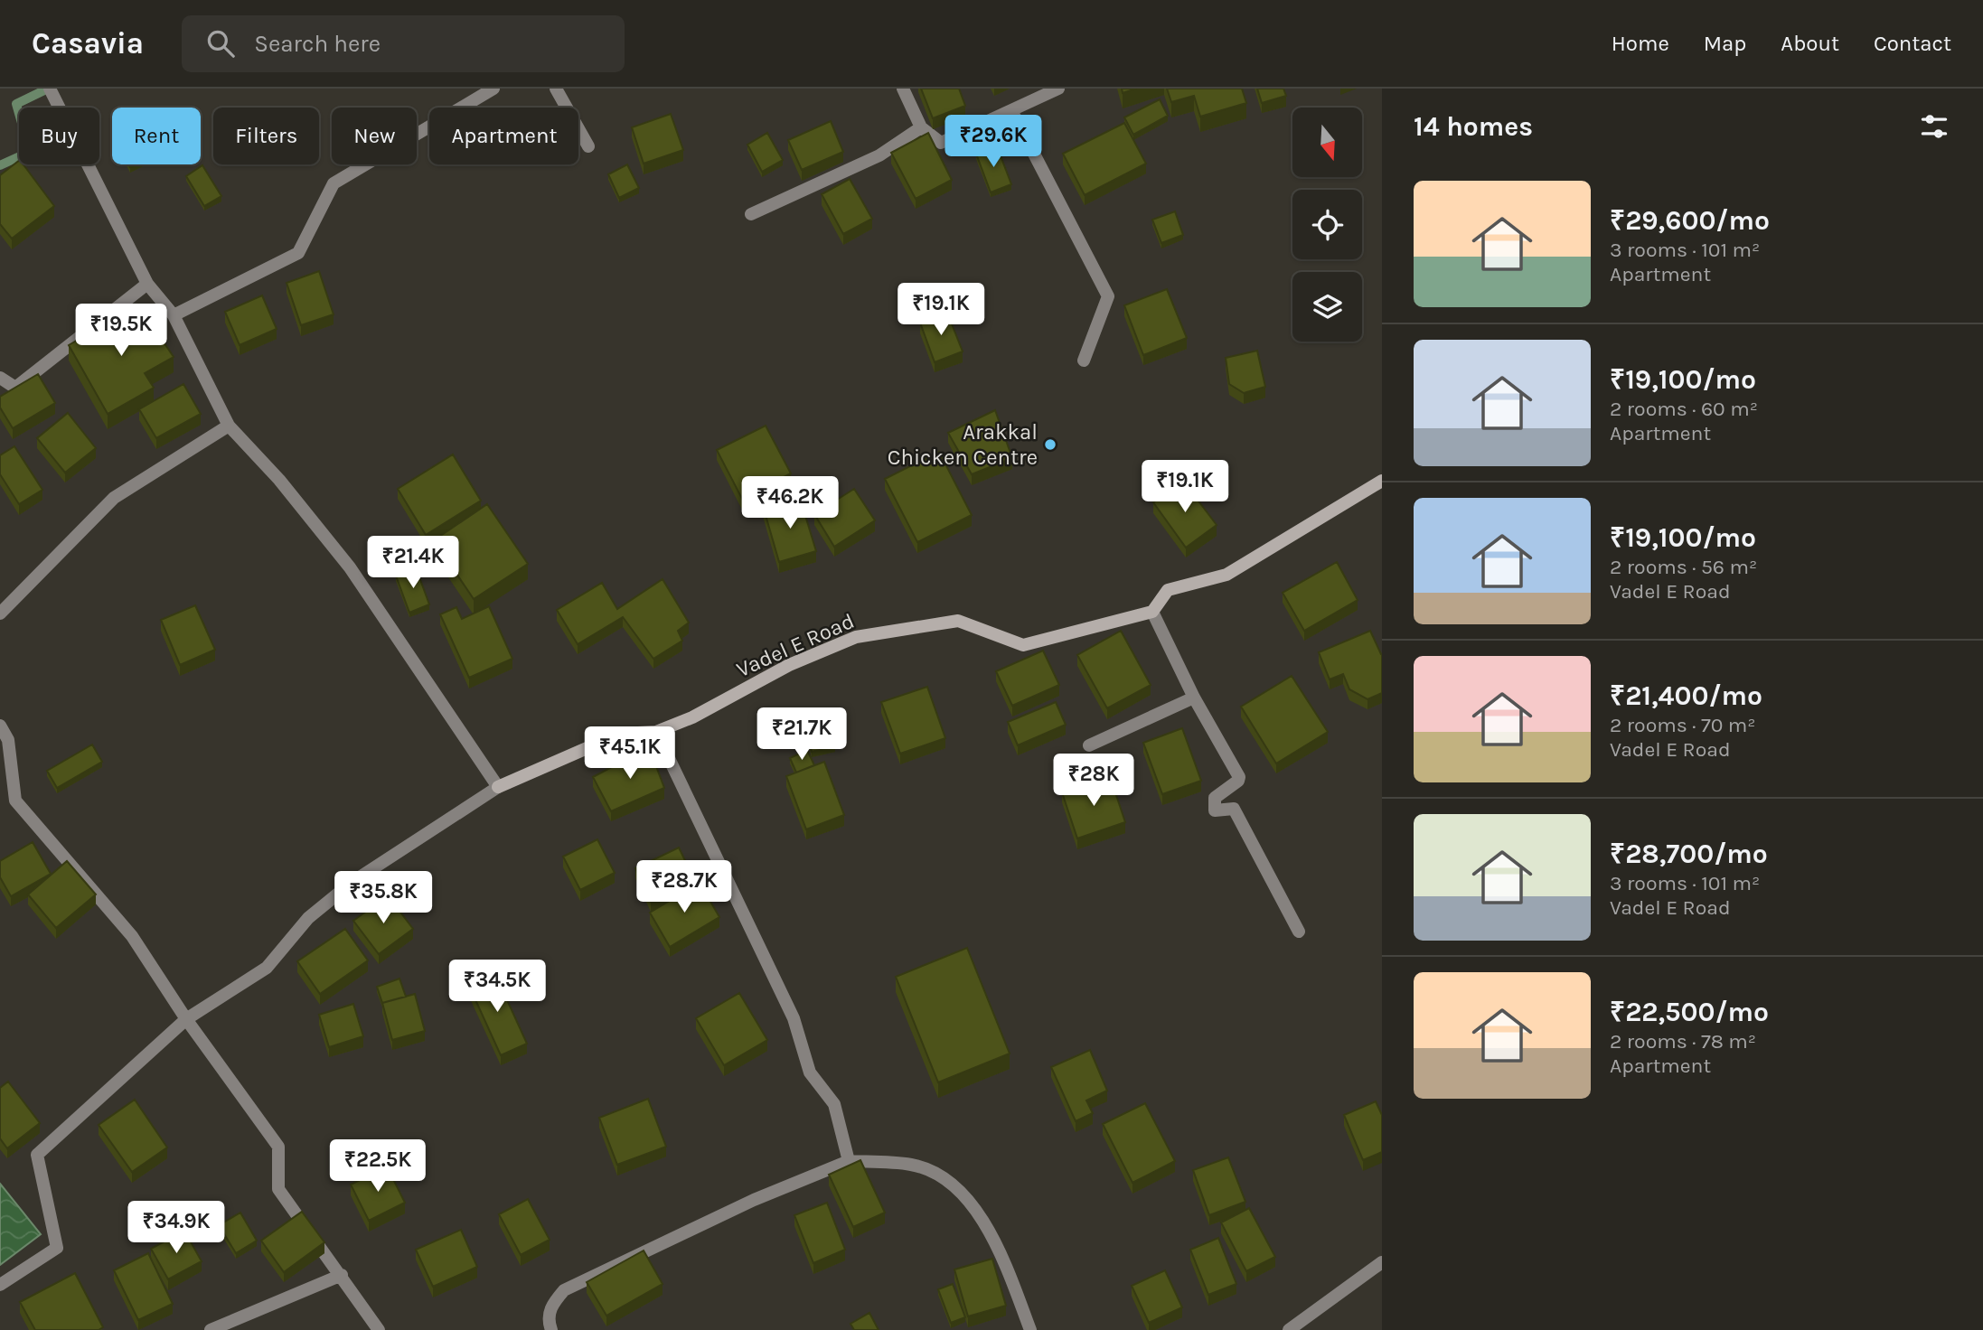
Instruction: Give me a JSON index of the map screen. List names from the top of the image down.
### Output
{
  "streets": {
    "street": ["Vadel E Road"]
  },
  "places": ["Arakkal Chicken Centre"],
  "north": "bottom",
  "page": {
    "header": "Casavia",
    "search": "Search here",
    "nav": [
      "Home",
      "Map",
      "About",
      "Contact"
    ],
    "heading": "14 homes",
    "chip": [
      "Buy",
      "Rent",
      "Filters",
      "New",
      "Apartment"
    ],
    "price": [
      "₹29.6K",
      "₹19.1K",
      "₹19.5K",
      "₹19.1K",
      "₹46.2K",
      "₹21.4K",
      "₹21.7K",
      "₹45.1K",
      "₹28K",
      "₹28.7K",
      "₹35.8K",
      "₹34.5K",
      "₹22.5K",
      "₹34.9K"
    ],
    "list": [
      {
        "name": "₹29,600/mo",
        "note": "3 rooms · 101 m² · Apartment"
      },
      {
        "name": "₹19,100/mo",
        "note": "2 rooms · 60 m² · Apartment"
      },
      {
        "name": "₹19,100/mo",
        "note": "2 rooms · 56 m² · Vadel E Road"
      },
      {
        "name": "₹21,400/mo",
        "note": "2 rooms · 70 m² · Vadel E Road"
      },
      {
        "name": "₹28,700/mo",
        "note": "3 rooms · 101 m² · Vadel E Road"
      },
      {
        "name": "₹22,500/mo",
        "note": "2 rooms · 78 m² · Apartment"
      }
    ]
  }
}
